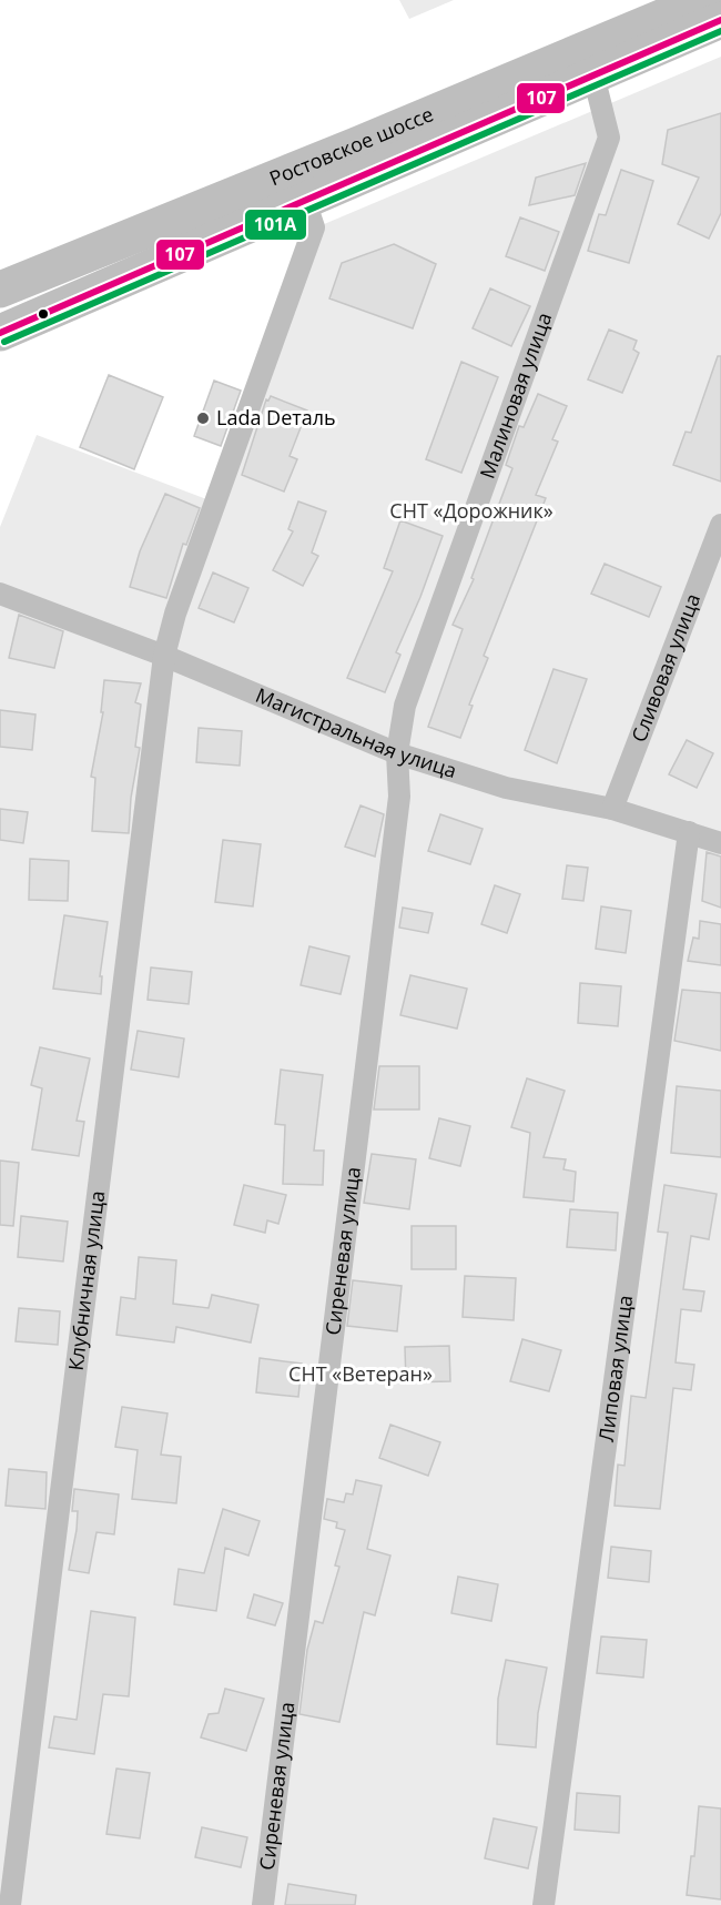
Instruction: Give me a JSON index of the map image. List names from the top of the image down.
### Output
{
  "streets": {
    "highway": ["Ростовское шоссе"],
    "street": [
      "Малиновая улица",
      "Сливовая улица",
      "Магистральная улица",
      "Сиреневая улица",
      "Клубничная улица",
      "Липовая улица"
    ]
  },
  "crossings": [
    ["Ростовское шоссе", "Малиновая улица"],
    ["Ростовское шоссе", "Клубничная улица"],
    ["Малиновая улица", "Магистральная улица"],
    ["Малиновая улица", "Сиреневая улица"],
    ["Сливовая улица", "Магистральная улица"],
    ["Магистральная улица", "Сиреневая улица"],
    ["Магистральная улица", "Клубничная улица"],
    ["Магистральная улица", "Липовая улица"]
  ],
  "parks": ["СНТ «Дорожник»", "СНТ «Ветеран»"],
  "places": ["Lada Dеталь"],
  "lines": ["transit line 107", "transit line 101А"]
}
